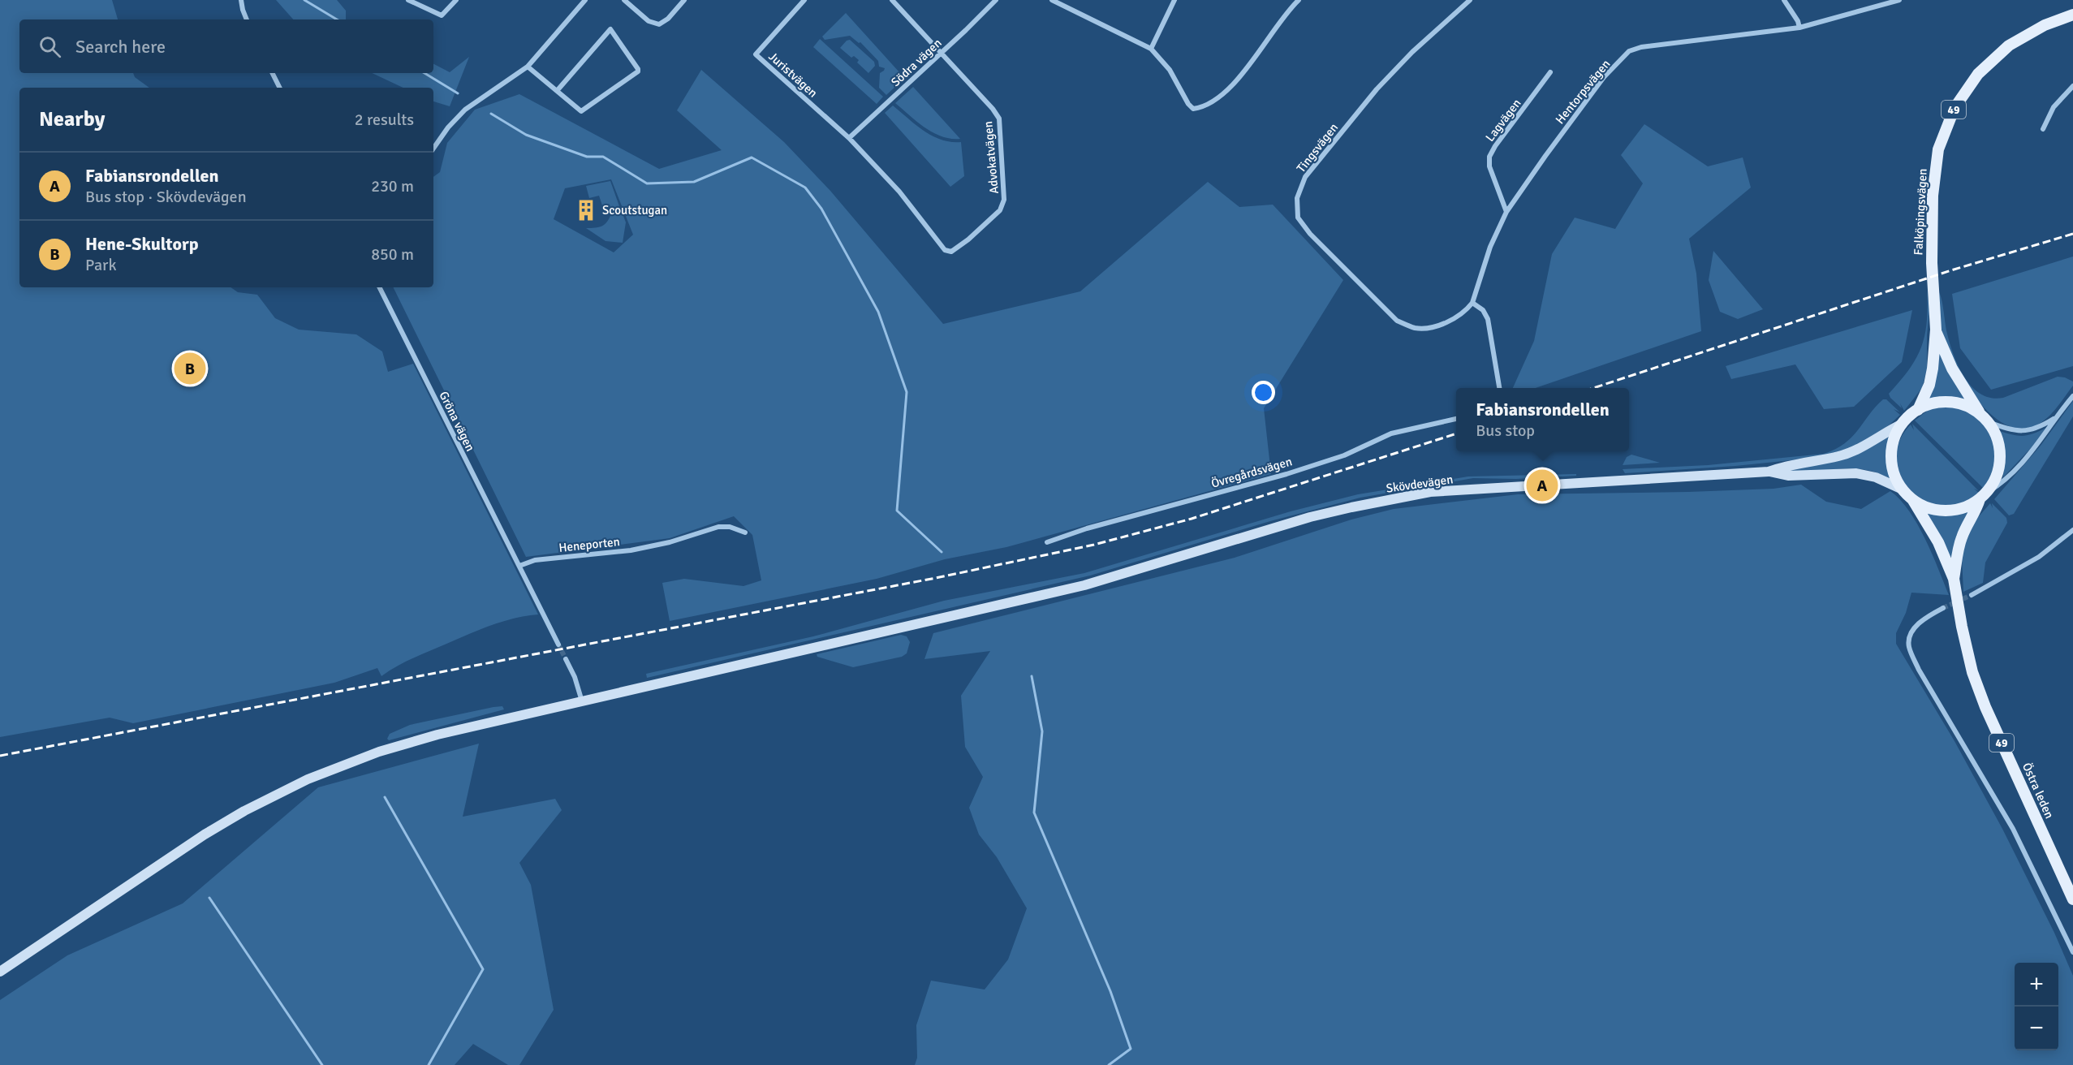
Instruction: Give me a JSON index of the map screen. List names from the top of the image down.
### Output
{
  "streets": {
    "main road": [
      "49",
      "Falköpingsvägen",
      "Skövdevägen",
      "Östra leden"
    ],
    "street": [
      "Södra vägen",
      "Juristvägen",
      "Hentorpsvägen",
      "Lagvägen",
      "Tingsvägen",
      "Advokatvägen",
      "Gröna vägen",
      "Övregårdsvägen",
      "Heneporten"
    ]
  },
  "crossings": [
    ["Södra vägen", "Juristvägen"],
    ["Södra vägen", "Advokatvägen"],
    ["Juristvägen", "Advokatvägen"],
    ["Hentorpsvägen", "Lagvägen"],
    ["Hentorpsvägen", "Tingsvägen"],
    ["49", "Falköpingsvägen"],
    ["49", "Östra leden"],
    ["Falköpingsvägen", "Östra leden"],
    ["Gröna vägen", "Heneporten"]
  ],
  "places": {
    "building": ["Scoutstugan"]
  },
  "page": {
    "search": "Search here",
    "heading": ["Nearby", "2 results"],
    "list": [
      {
        "mark": "A",
        "name": "Fabiansrondellen",
        "note": "Bus stop · Skövdevägen",
        "value": "230 m"
      },
      {
        "mark": "B",
        "name": "Hene-Skultorp",
        "note": "Park",
        "value": "850 m"
      }
    ],
    "pins": ["B", "A"],
    "popup": ["Fabiansrondellen", "Bus stop"],
    "map_buttons": ["+", "−"]
  }
}
